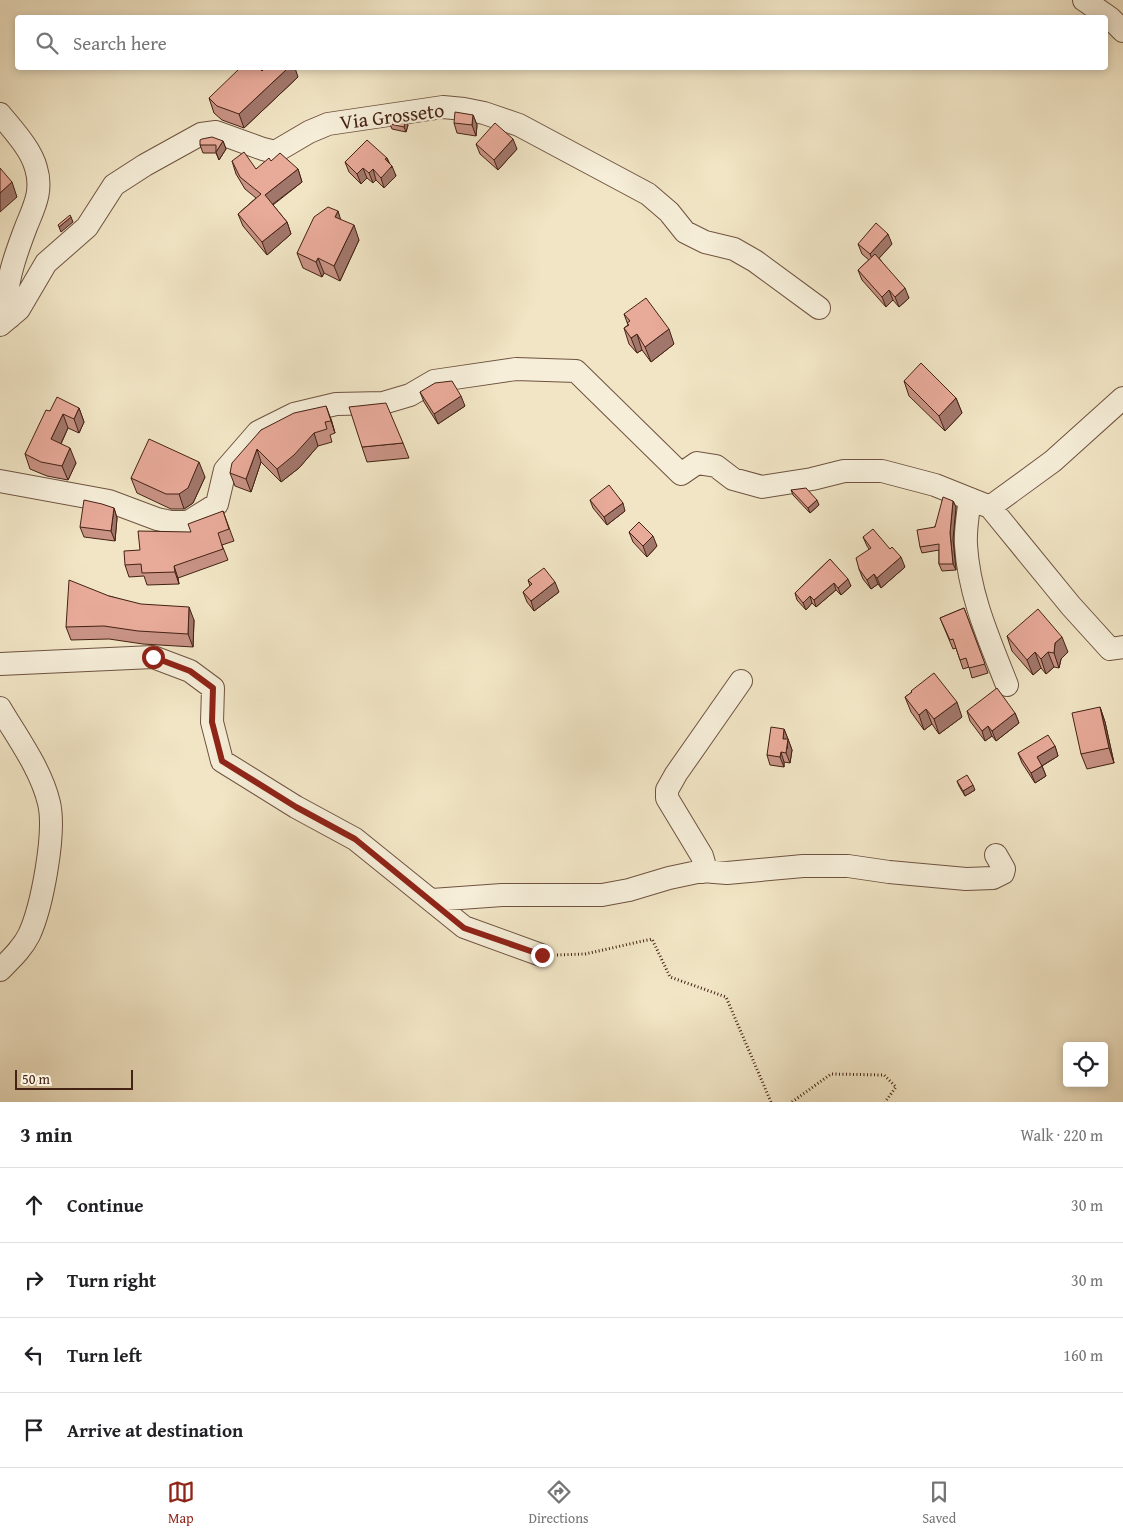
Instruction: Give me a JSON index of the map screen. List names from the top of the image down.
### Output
{
  "streets": {
    "street": ["Via Grosseto"]
  },
  "scale_bar": "50 m",
  "page": {
    "search": "Search here",
    "scale": "50 m",
    "heading": ["3 min", "Walk · 220 m"],
    "list": [
      ["Continue", "30 m"],
      ["Turn right", "30 m"],
      ["Turn left", "160 m"],
      "Arrive at destination"
    ],
    "nav": ["Map", "Directions", "Saved"]
  }
}
